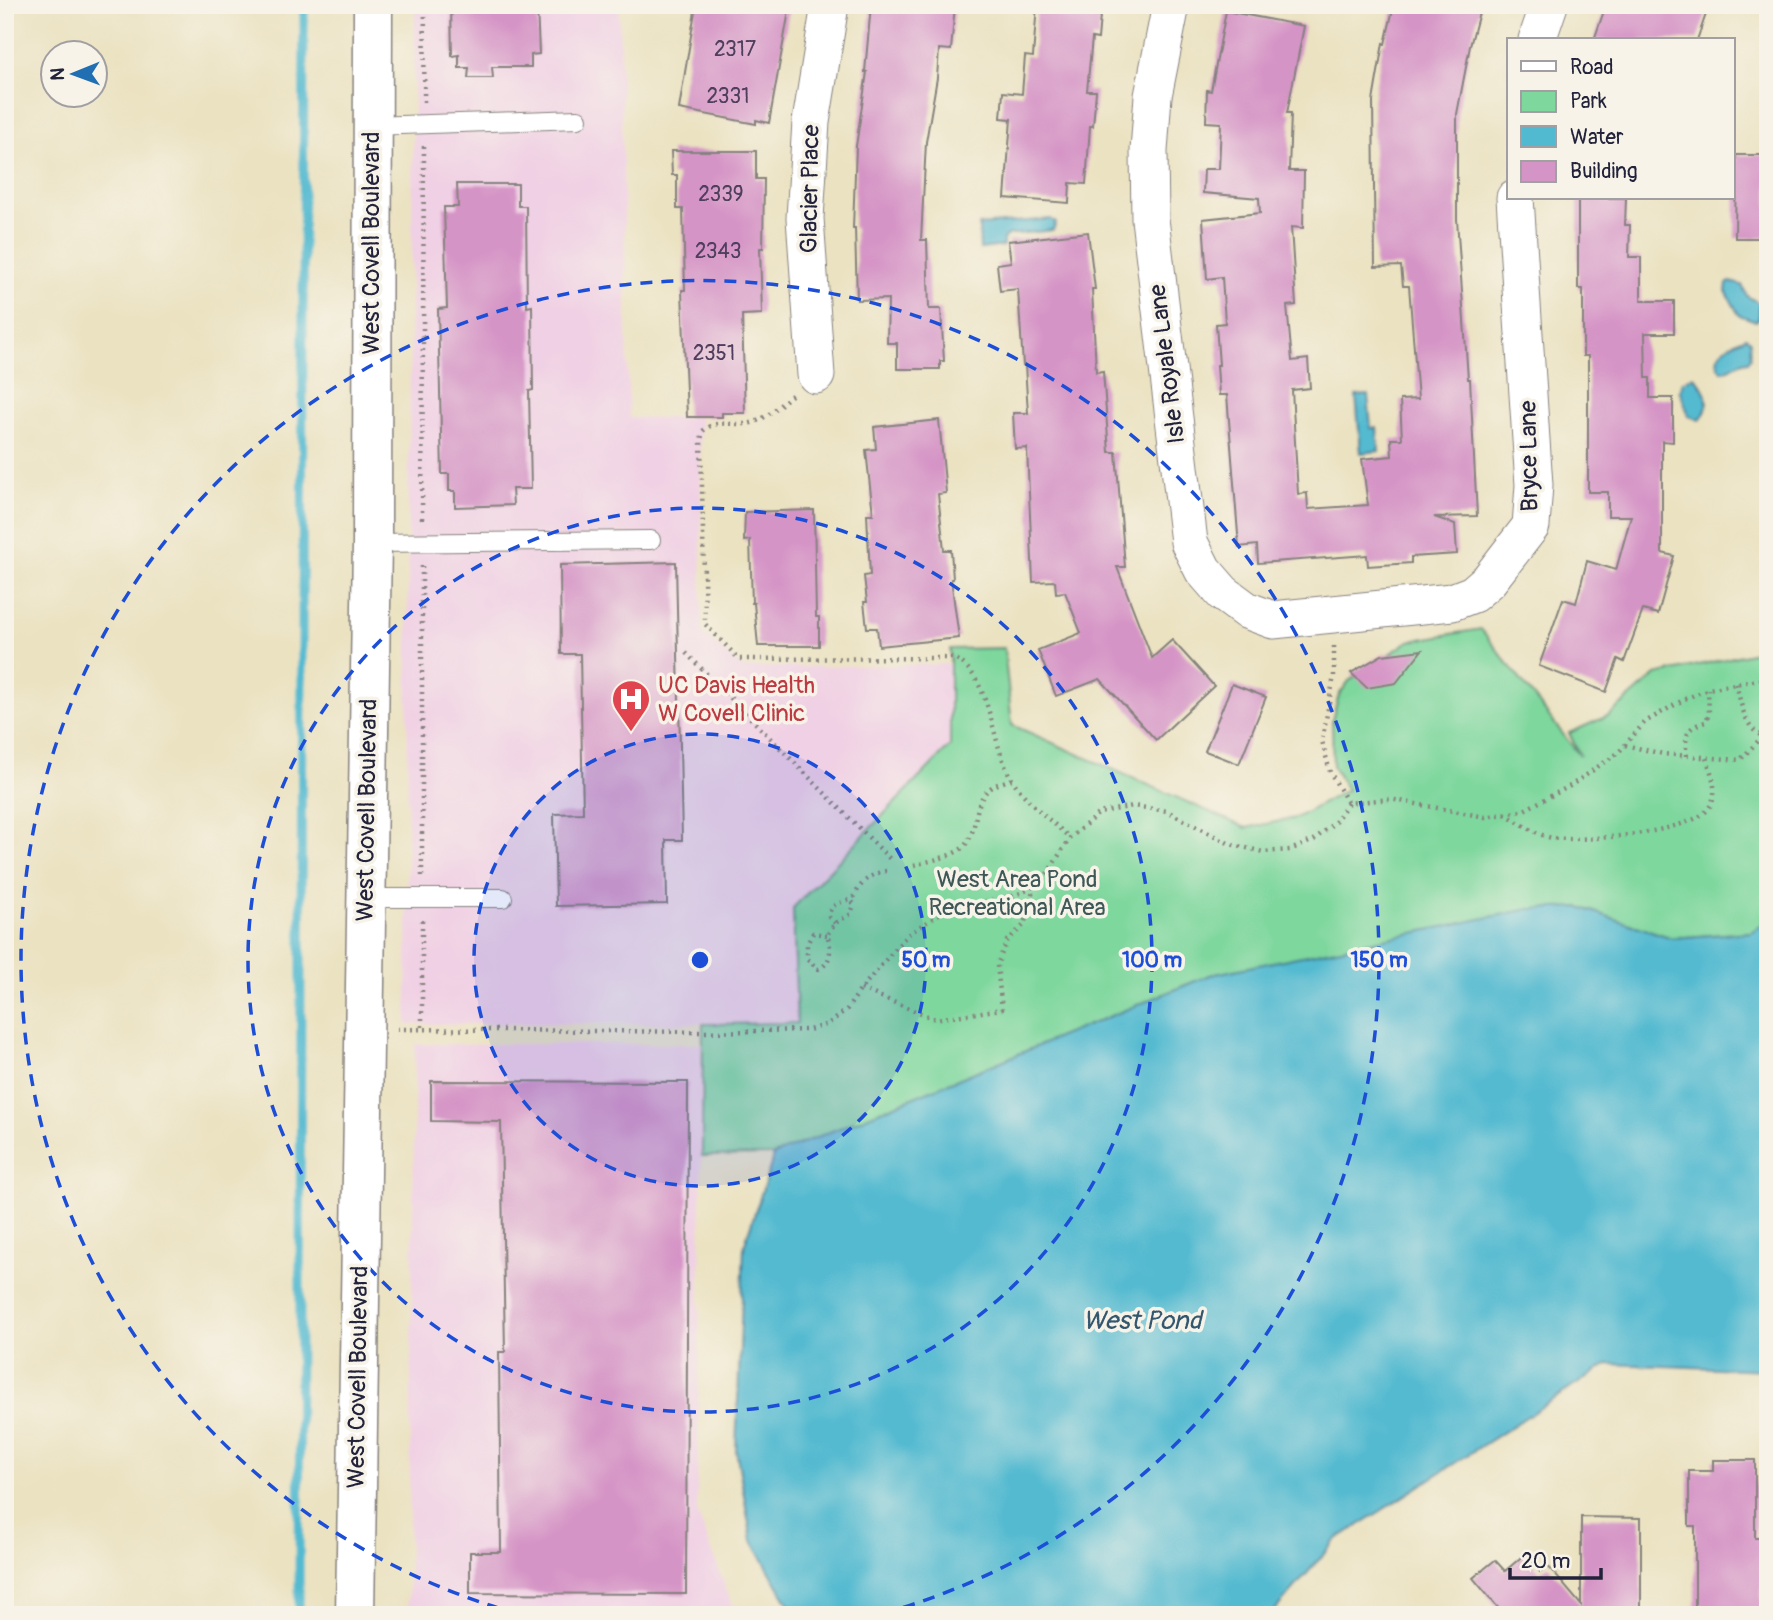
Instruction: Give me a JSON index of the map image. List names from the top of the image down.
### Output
{
  "streets": {
    "main road": ["West Covell Boulevard"],
    "street": ["Glacier Place", "Isle Royale Lane", "Bryce Lane"]
  },
  "crossings": [
    ["Isle Royale Lane", "Bryce Lane"]
  ],
  "water": ["West Pond"],
  "parks": ["West Area Pond Recreational Area"],
  "places": {
    "hospital": ["UC Davis Health W Covell Clinic"]
  },
  "house_numbers": [
    "2317",
    "2331",
    "2339",
    "2343",
    "2351"
  ],
  "legend": [
    "Road",
    "Park",
    "Water",
    "Building"
  ],
  "scale_bar": "20 m",
  "north": "left",
  "rings": ["50 m", "100 m", "150 m"]
}
